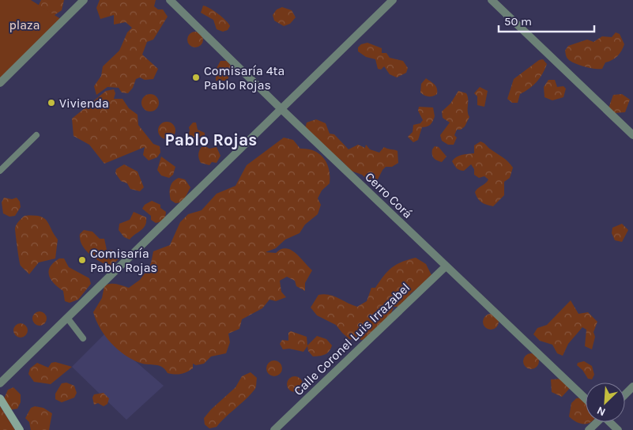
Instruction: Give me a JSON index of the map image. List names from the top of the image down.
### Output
{
  "streets": {
    "street": ["Cerro Corá", "Calle Coronel Luis Irrazabel"]
  },
  "crossings": [
    ["Cerro Corá", "Calle Coronel Luis Irrazabel"]
  ],
  "districts": ["Pablo Rojas"],
  "parks": ["plaza"],
  "places": ["Comisaría 4ta Pablo Rojas", "Vivienda", "Comisaría Pablo Rojas"],
  "scale_bar": "50 m",
  "north": "bottom left"
}
